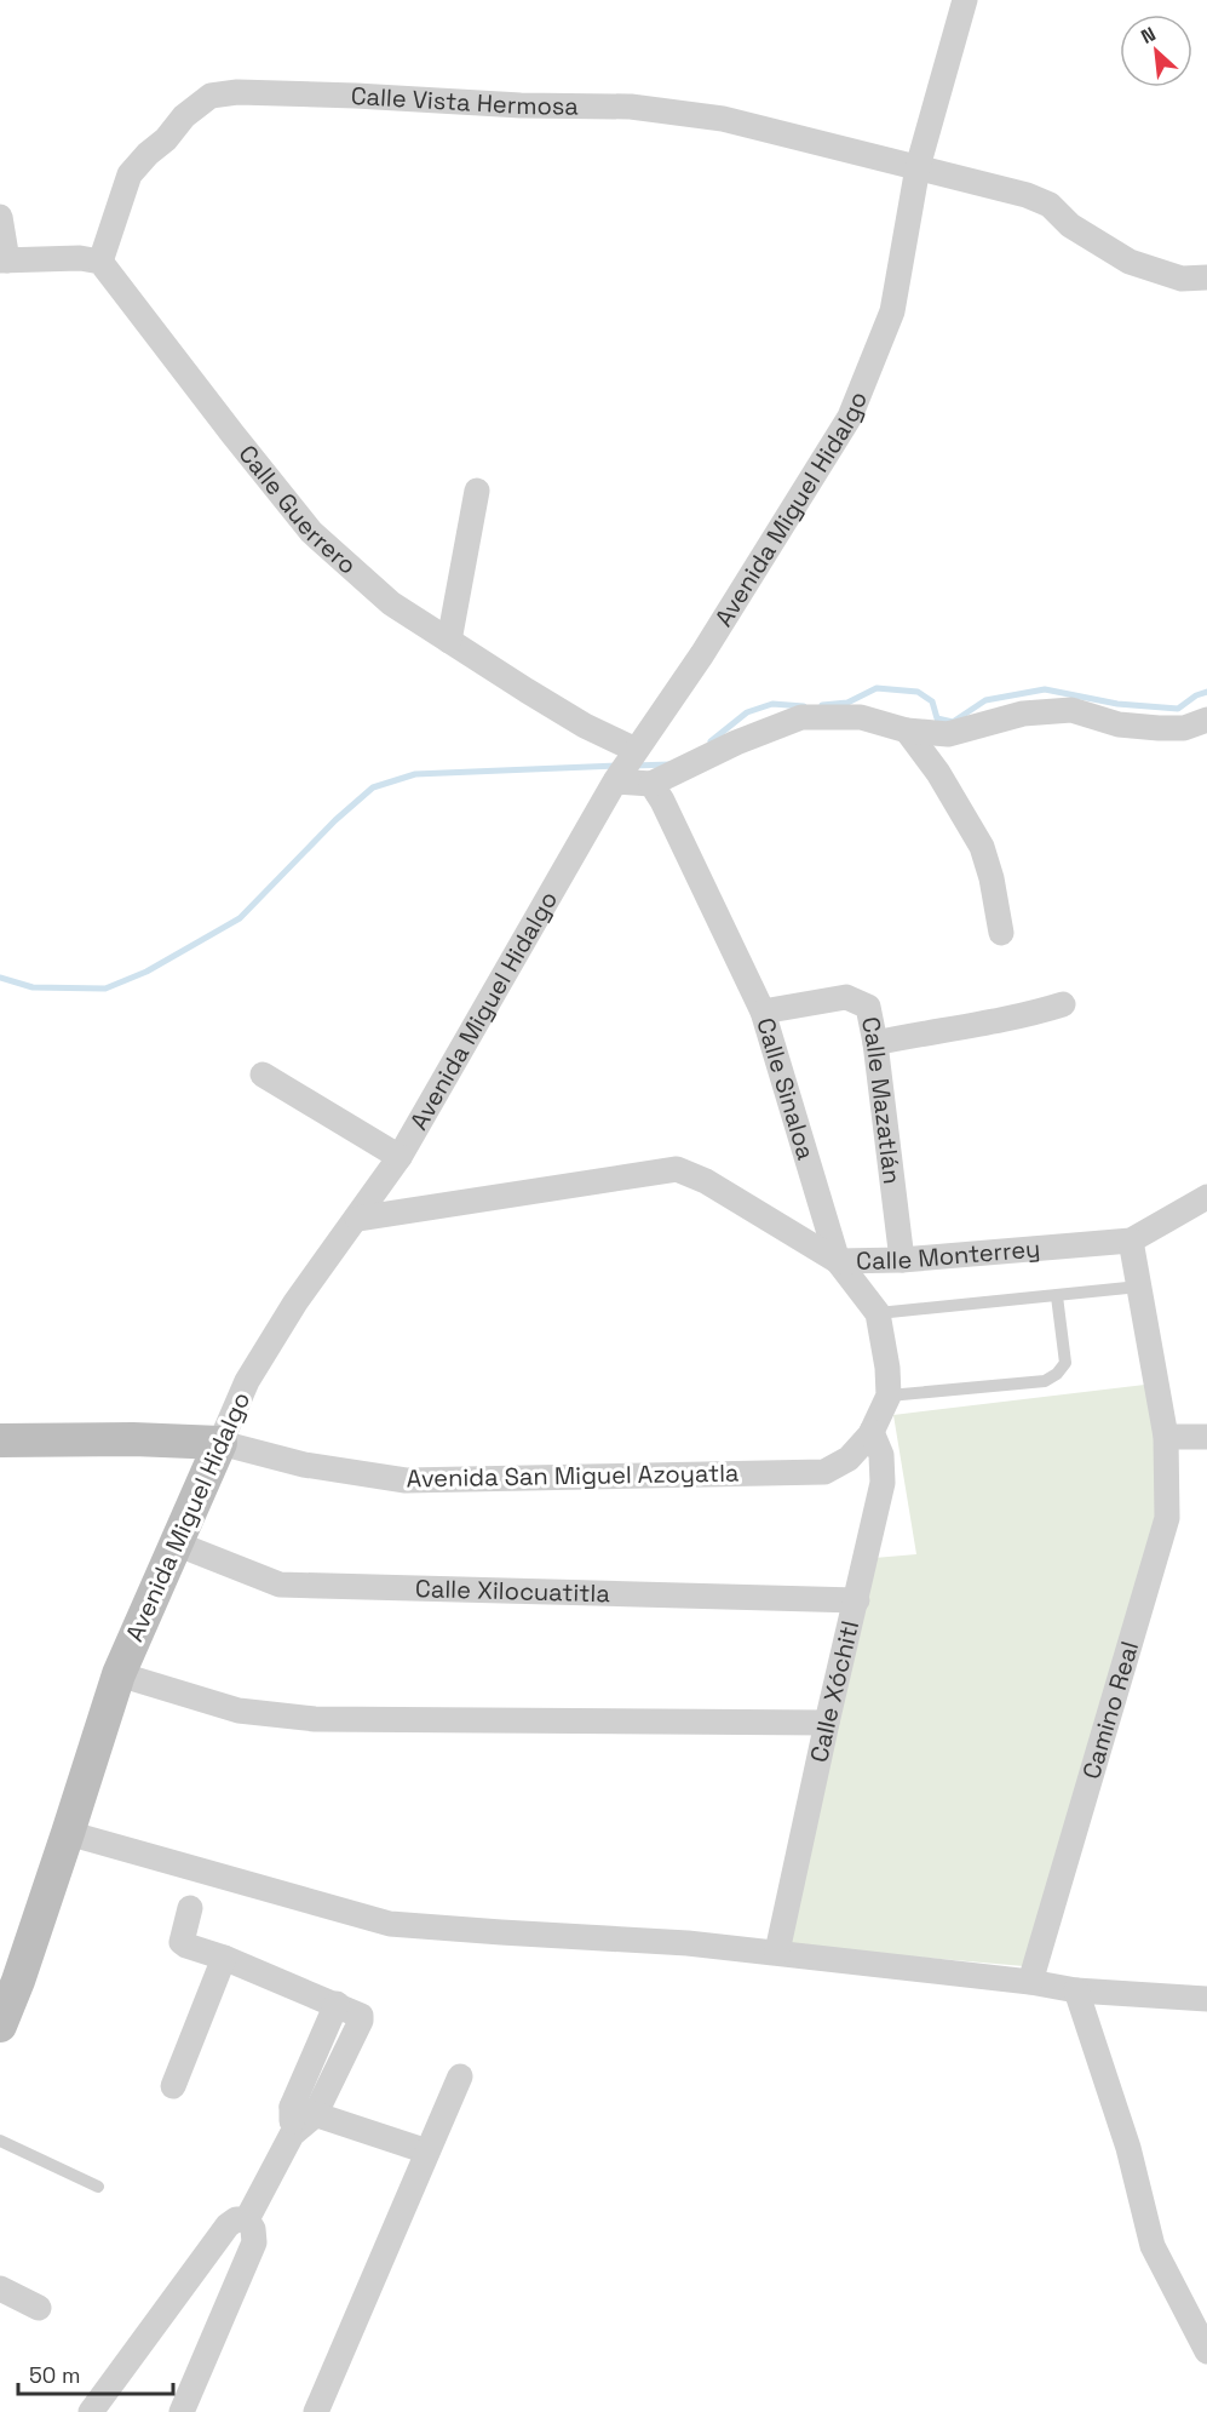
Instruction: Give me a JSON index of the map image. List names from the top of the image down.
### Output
{
  "streets": {
    "street": [
      "Calle Vista Hermosa",
      "Avenida Miguel Hidalgo",
      "Calle Guerrero",
      "Calle Sinaloa",
      "Calle Mazatlán",
      "Calle Monterrey",
      "Avenida San Miguel Azoyatla",
      "Calle Xilocuatitla",
      "Calle Xóchitl",
      "Camino Real"
    ]
  },
  "crossings": [
    ["Calle Vista Hermosa", "Avenida Miguel Hidalgo"],
    ["Calle Vista Hermosa", "Calle Guerrero"],
    ["Avenida Miguel Hidalgo", "Calle Guerrero"],
    ["Avenida Miguel Hidalgo", "Calle Monterrey"],
    ["Avenida Miguel Hidalgo", "Avenida San Miguel Azoyatla"],
    ["Avenida Miguel Hidalgo", "Calle Xilocuatitla"],
    ["Calle Sinaloa", "Calle Mazatlán"],
    ["Calle Sinaloa", "Calle Monterrey"],
    ["Calle Sinaloa", "Avenida San Miguel Azoyatla"],
    ["Calle Sinaloa", "Calle Xóchitl"],
    ["Calle Mazatlán", "Calle Monterrey"],
    ["Calle Monterrey", "Camino Real"],
    ["Avenida San Miguel Azoyatla", "Calle Xóchitl"],
    ["Calle Xilocuatitla", "Calle Xóchitl"]
  ],
  "scale_bar": "50 m",
  "north": "top left"
}
